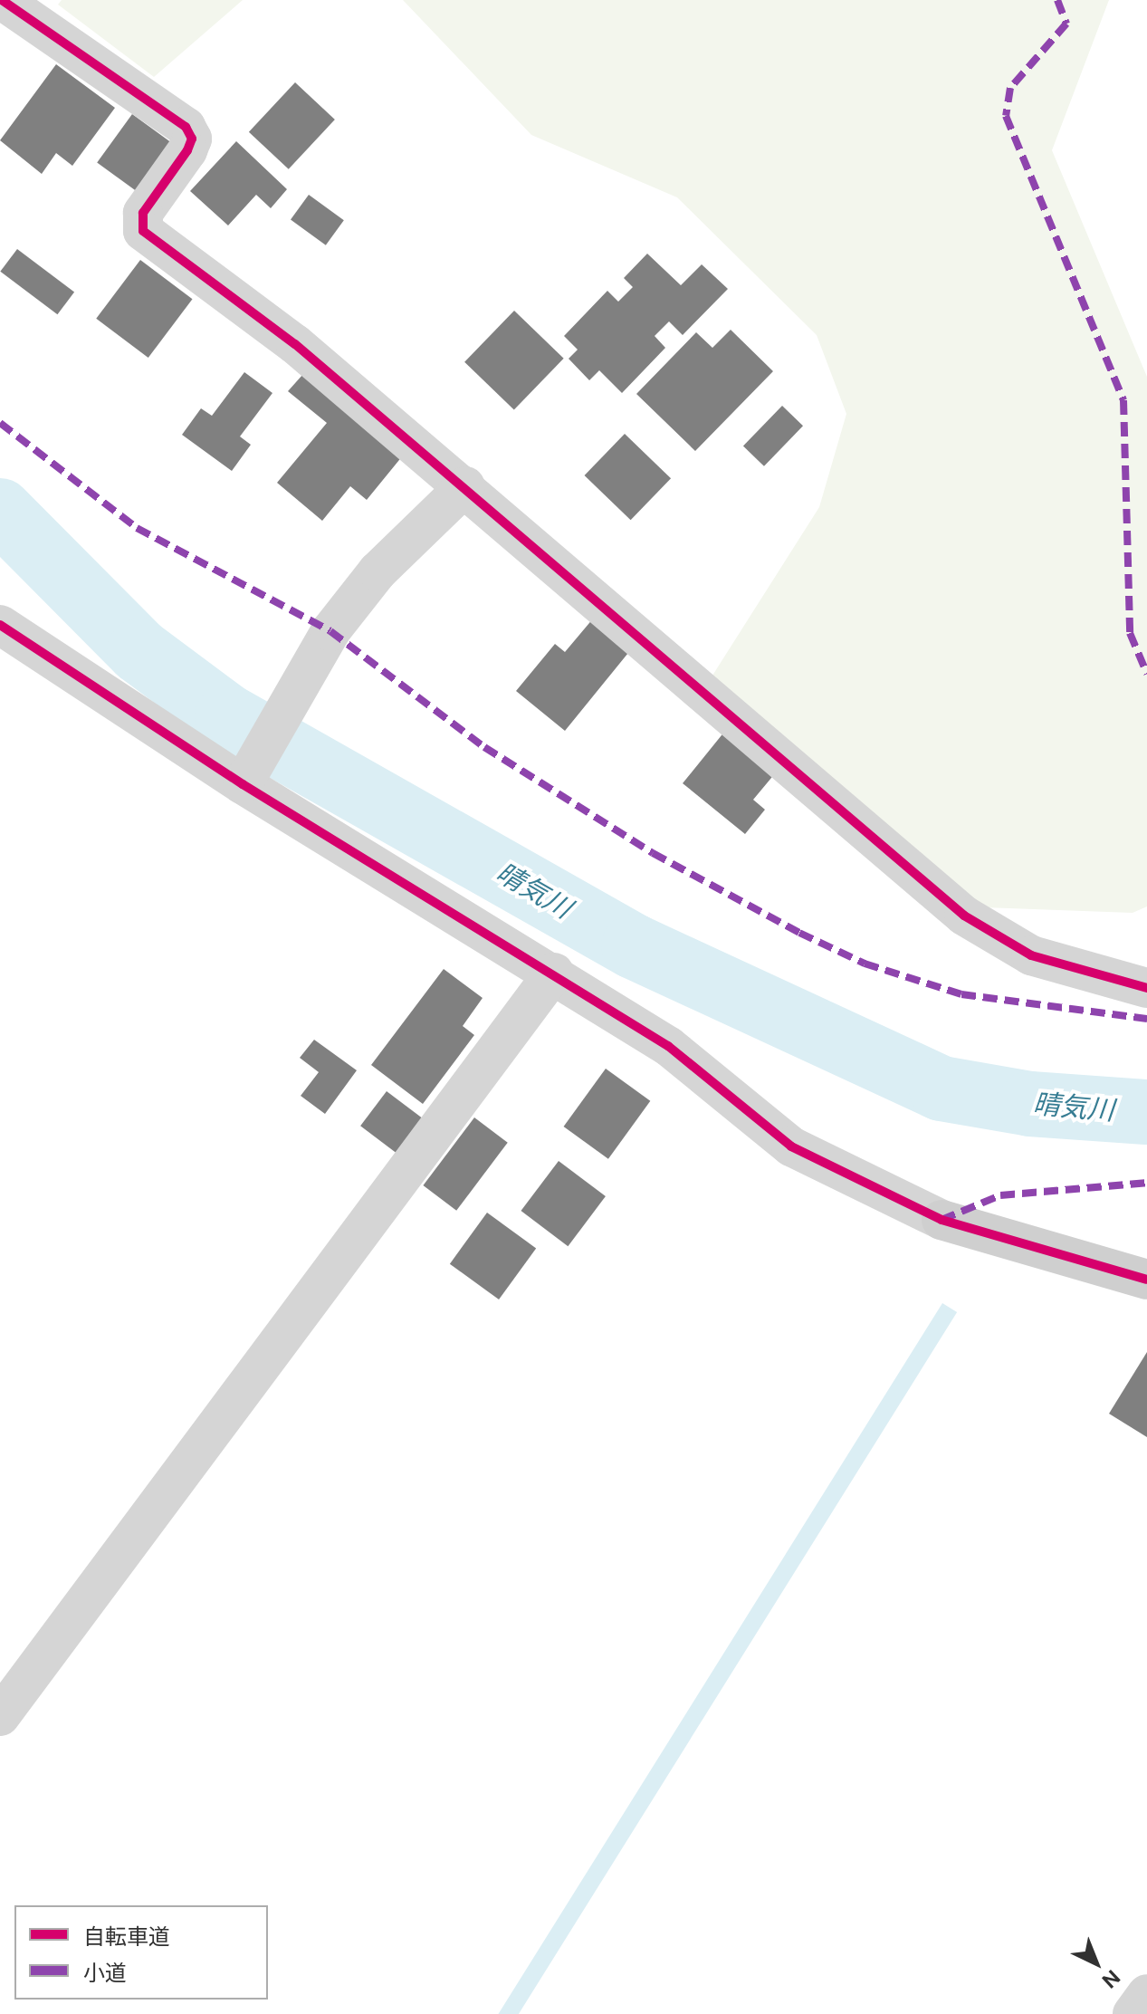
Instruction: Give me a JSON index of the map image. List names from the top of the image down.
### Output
{
  "water": ["晴気川"],
  "legend": ["自転車道", "小道"],
  "north": "bottom right"
}
